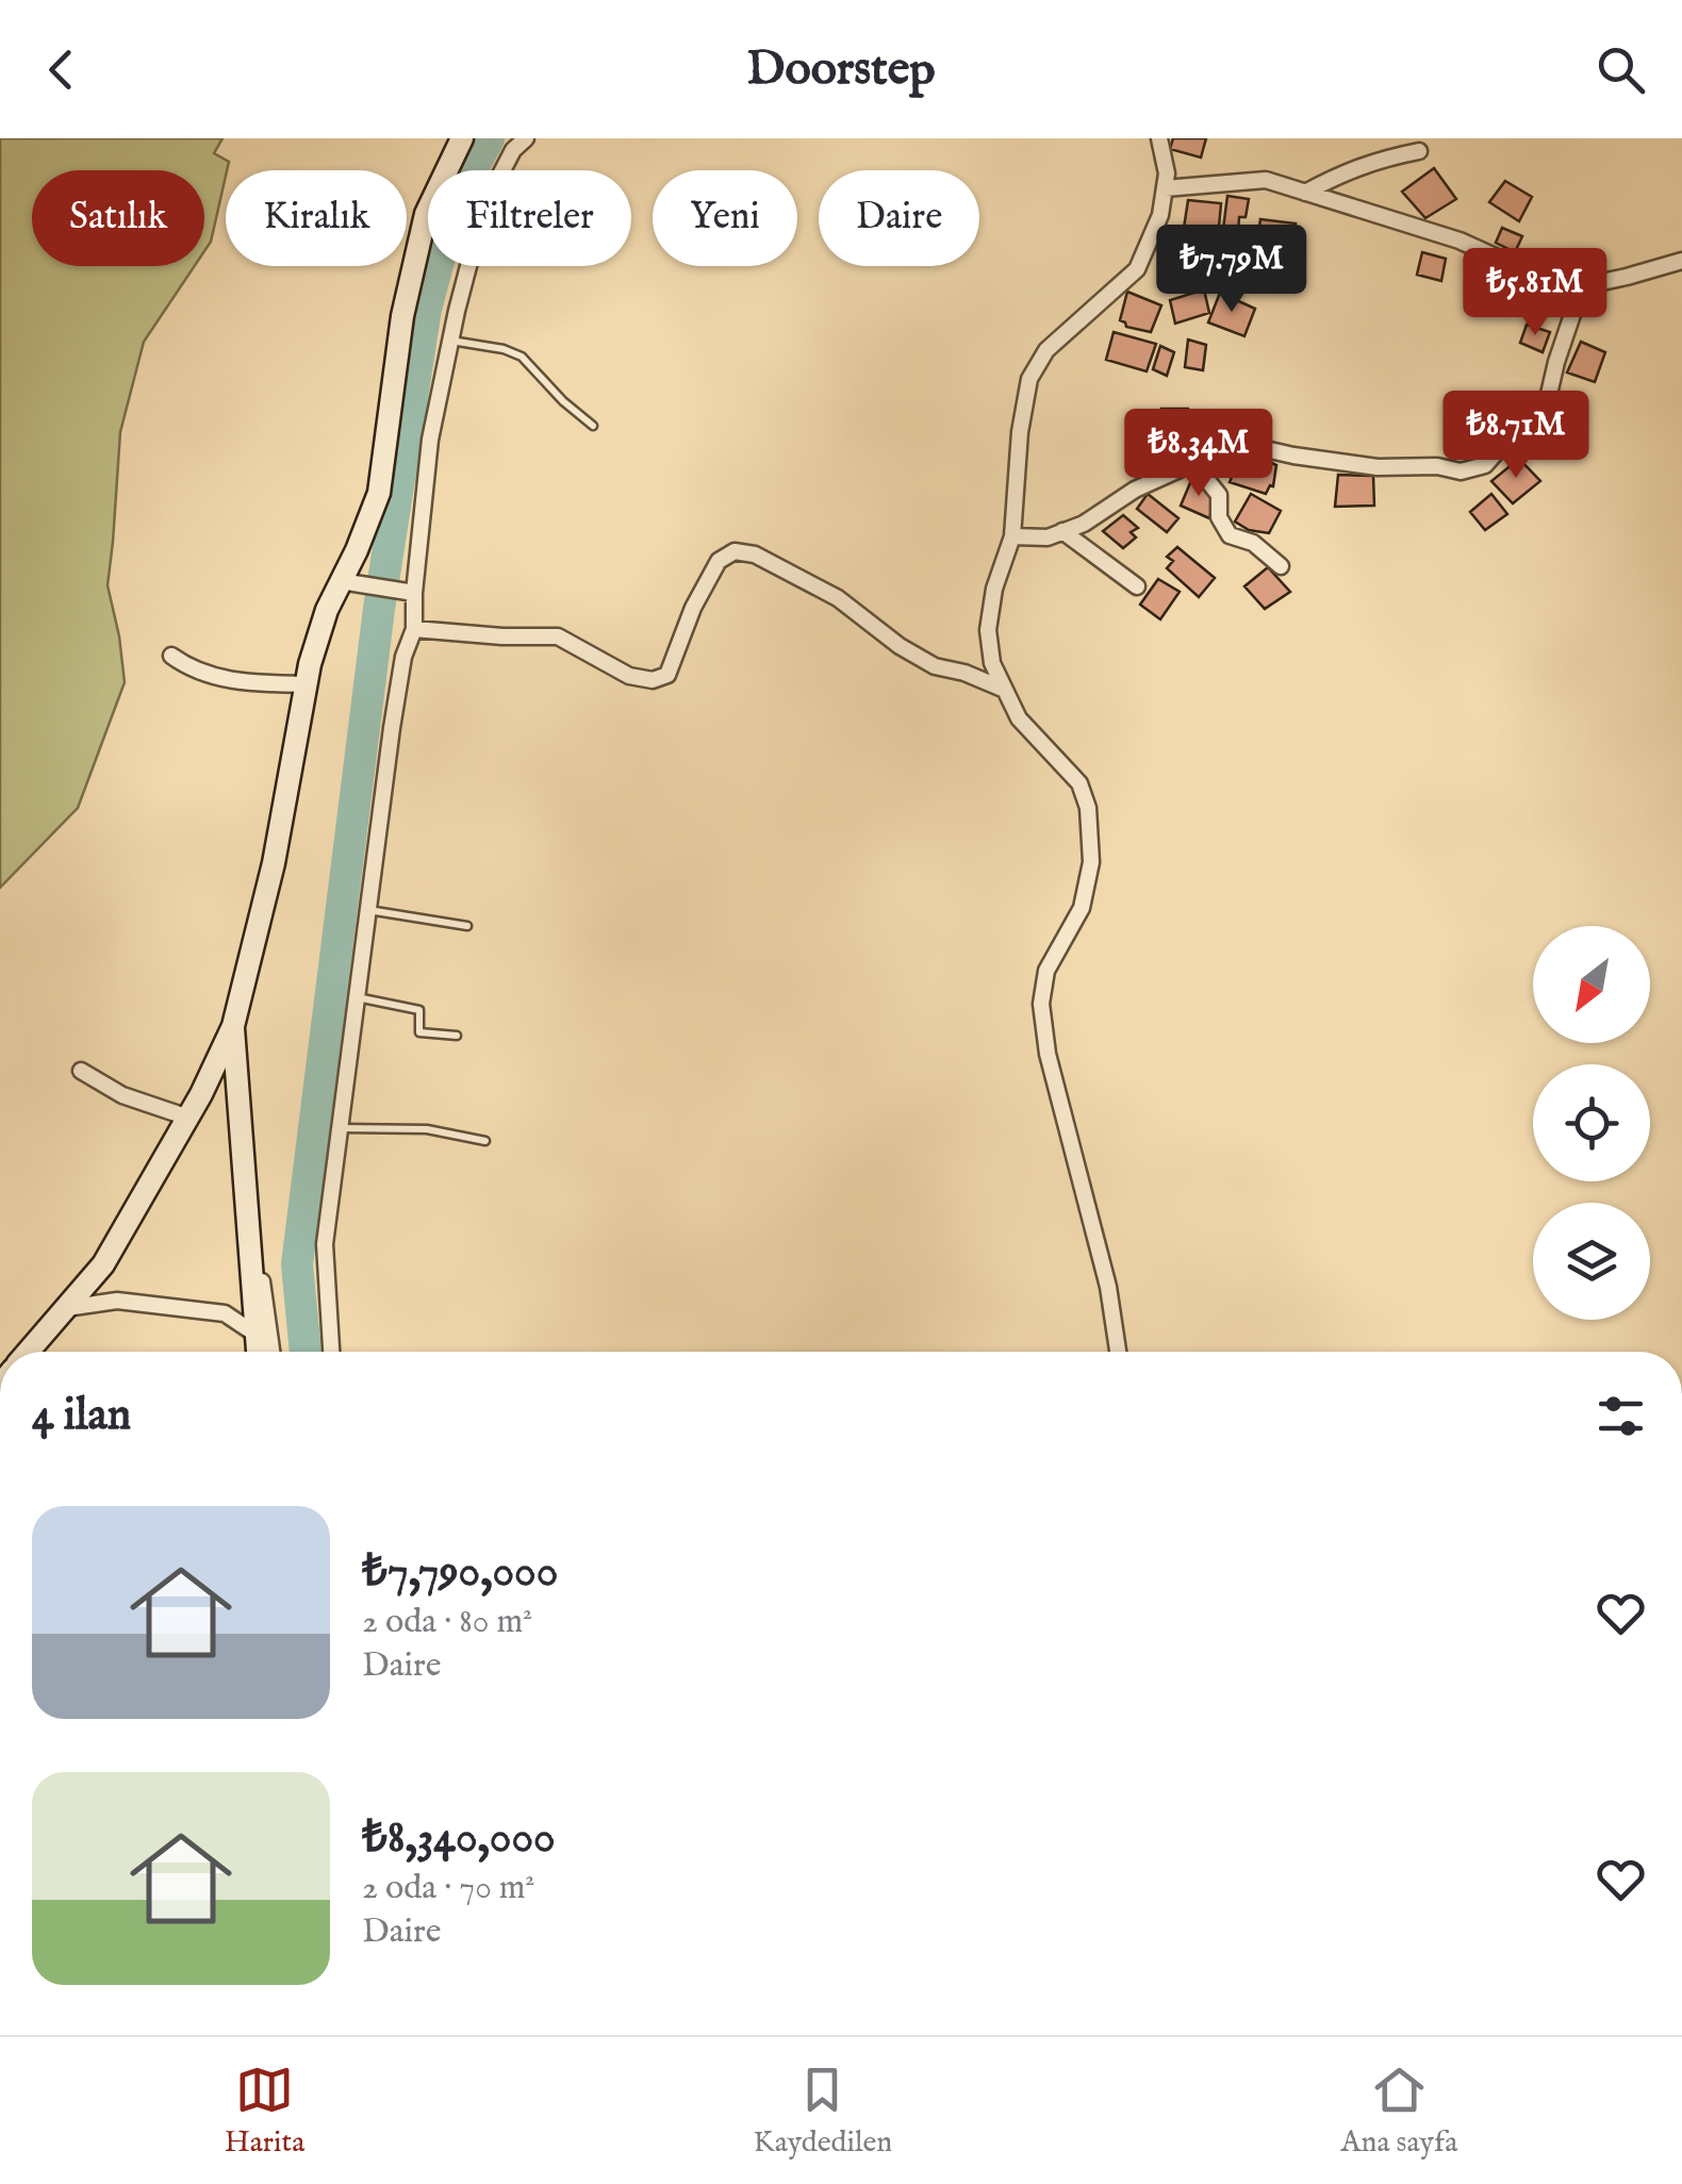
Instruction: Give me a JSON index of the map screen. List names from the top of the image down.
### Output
{
  "north": "bottom left",
  "page": {
    "header": "Doorstep",
    "chip": [
      "Satılık",
      "Kiralık",
      "Filtreler",
      "Yeni",
      "Daire"
    ],
    "price": [
      "₺7.79M",
      "₺5.81M",
      "₺8.71M",
      "₺8.34M"
    ],
    "heading": "4 ilan",
    "list": [
      {
        "name": "₺7,790,000",
        "note": "2 oda · 80 m² · Daire"
      },
      {
        "name": "₺8,340,000",
        "note": "2 oda · 70 m² · Daire"
      }
    ],
    "tabs": ["Harita", "Kaydedilen", "Ana sayfa"]
  }
}
